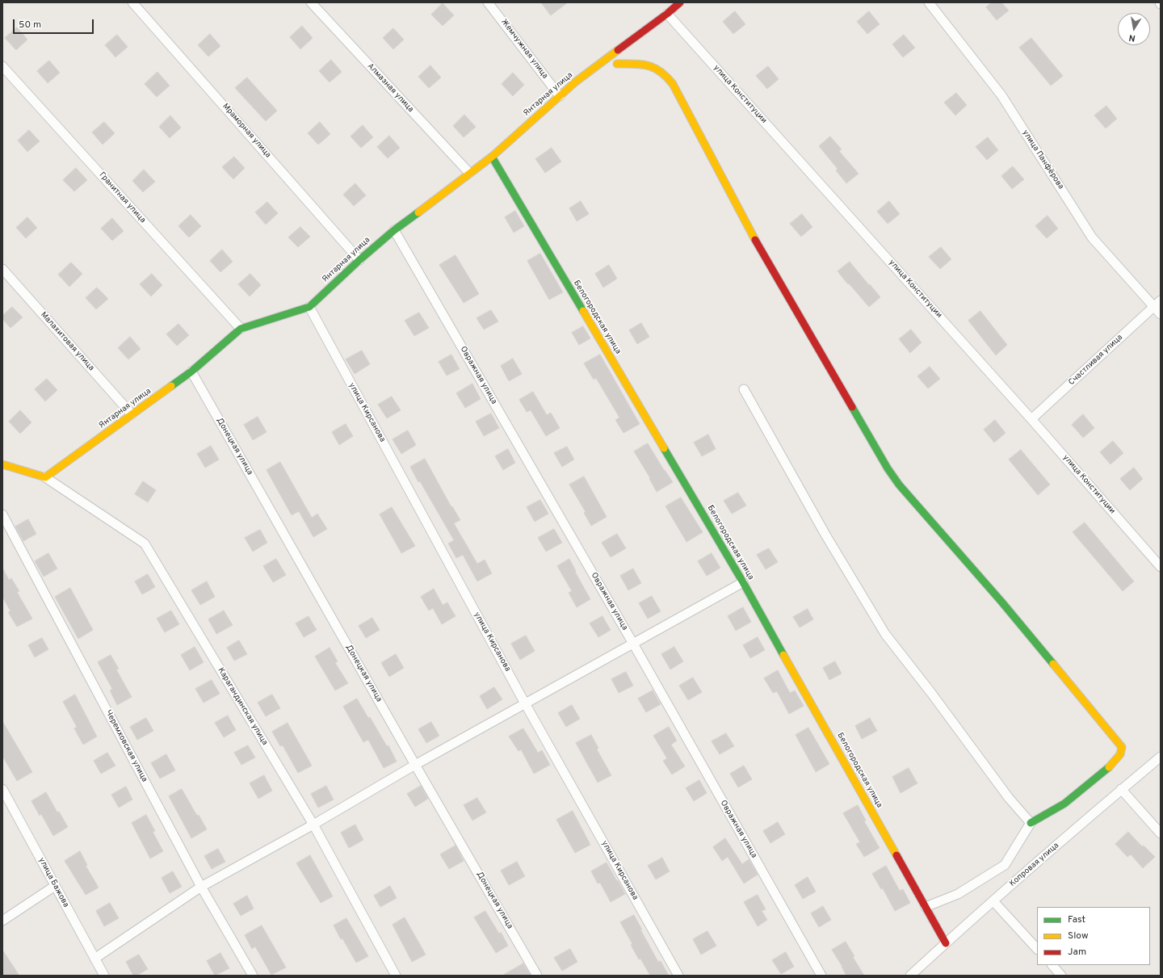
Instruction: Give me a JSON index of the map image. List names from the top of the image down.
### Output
{
  "streets": {
    "street": [
      "Жемчужная улица",
      "Алмазная улица",
      "Янтарная улица",
      "улица Конституции",
      "Мраморная улица",
      "улица Панфёрова",
      "Гранитная улица",
      "Белогородская улица",
      "Малахитовая улица",
      "Счастливая улица",
      "Овражная улица",
      "улица Кирсанова",
      "Донецкая улица",
      "Карагандинская улица",
      "Черемховская улица",
      "Копровая улица",
      "улица Бажова"
    ]
  },
  "crossings": [
    ["Жемчужная улица", "Янтарная улица"],
    ["Алмазная улица", "Янтарная улица"],
    ["Янтарная улица", "улица Конституции"],
    ["Янтарная улица", "Мраморная улица"],
    ["Янтарная улица", "Гранитная улица"],
    ["Янтарная улица", "Белогородская улица"],
    ["Янтарная улица", "Малахитовая улица"],
    ["Янтарная улица", "Овражная улица"],
    ["Янтарная улица", "улица Кирсанова"],
    ["Янтарная улица", "Донецкая улица"],
    ["Янтарная улица", "Карагандинская улица"],
    ["улица Конституции", "Счастливая улица"],
    ["улица Панфёрова", "Счастливая улица"],
    ["Белогородская улица", "Копровая улица"]
  ],
  "legend": ["Fast", "Slow", "Jam"],
  "scale_bar": "50 m",
  "north": "bottom"
}
